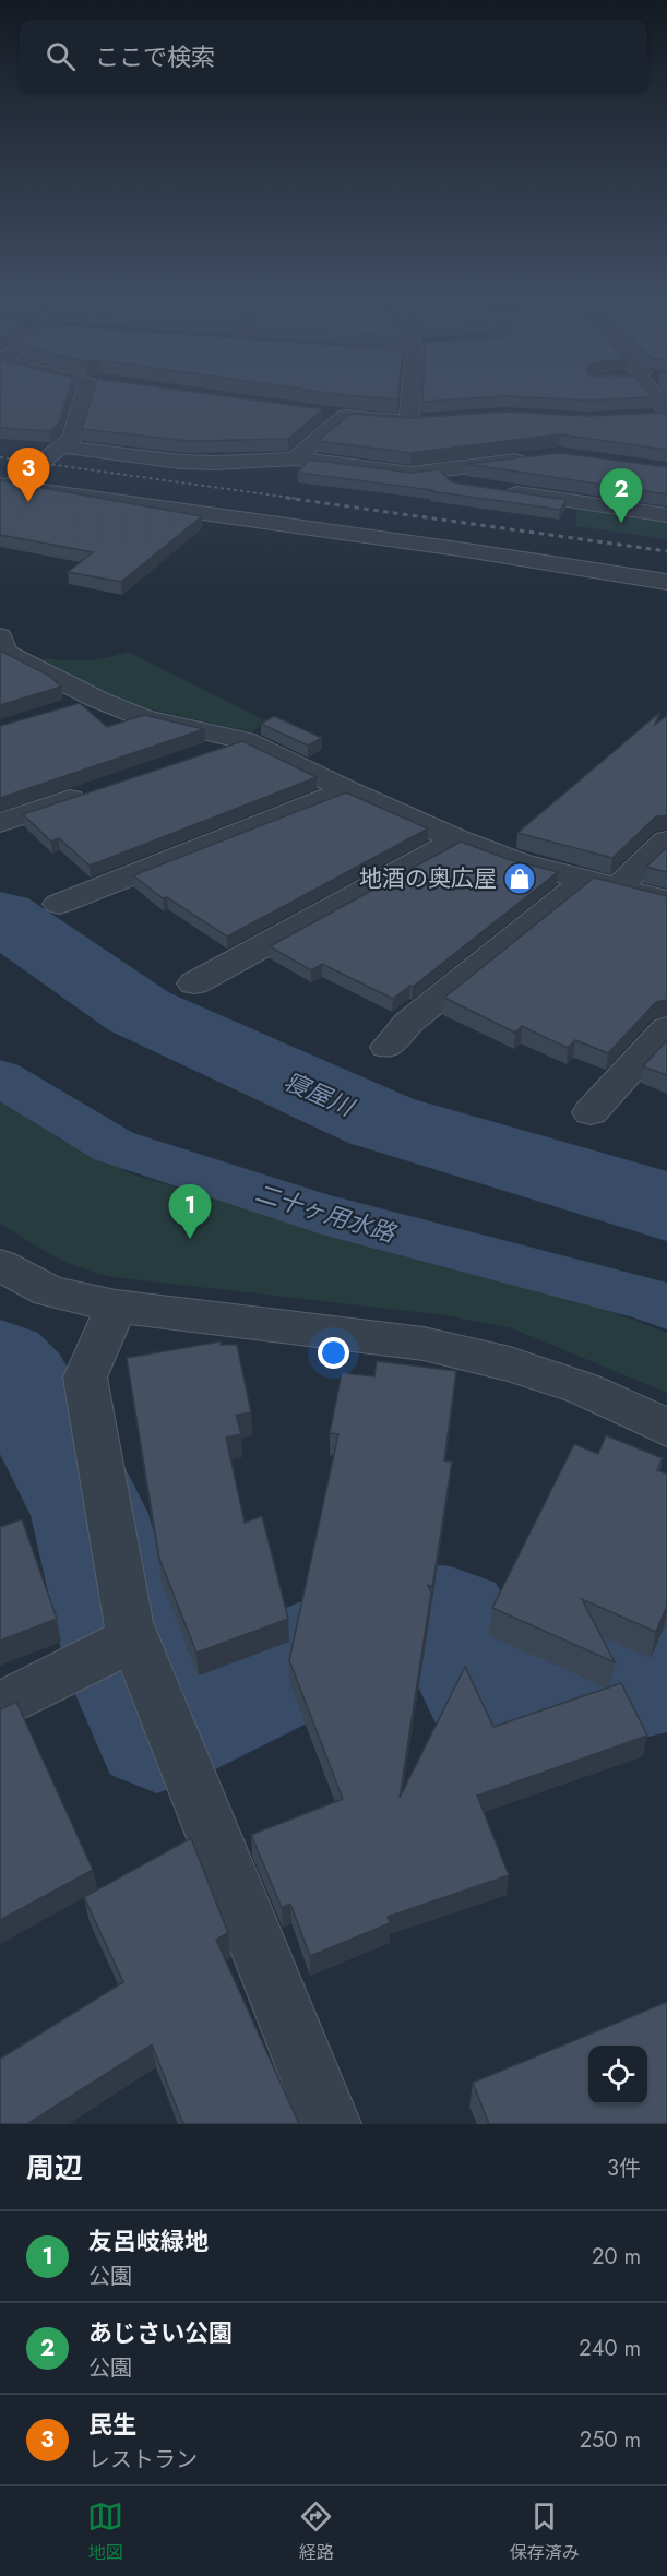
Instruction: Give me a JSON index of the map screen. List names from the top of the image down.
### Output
{
  "water": ["寝屋川", "二十ヶ用水路"],
  "places": {
    "shop": ["地酒の奥広屋"]
  },
  "page": {
    "search": "ここで検索",
    "pins": ["3", "2", "1"],
    "heading": ["周辺", "3件"],
    "list": [
      {
        "mark": "1",
        "name": "友呂岐緑地",
        "note": "公園",
        "value": "20 m"
      },
      {
        "mark": "2",
        "name": "あじさい公園",
        "note": "公園",
        "value": "240 m"
      },
      {
        "mark": "3",
        "name": "民生",
        "note": "レストラン",
        "value": "250 m"
      }
    ],
    "nav": ["地図", "経路", "保存済み"]
  }
}
